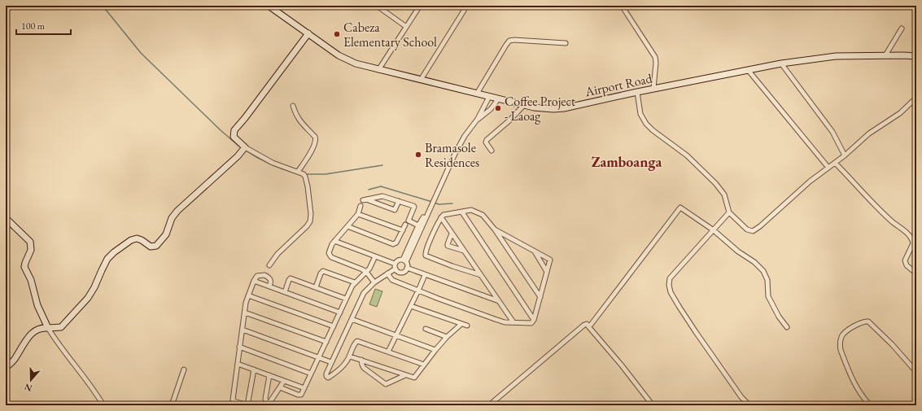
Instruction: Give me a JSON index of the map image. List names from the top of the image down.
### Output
{
  "streets": {
    "main road": ["Airport Road"]
  },
  "districts": ["Zamboanga"],
  "places": ["Cabeza Elementary School", "Coffee Project - Laoag", "Bramasole Residences"],
  "scale_bar": "100 m",
  "north": "bottom"
}
